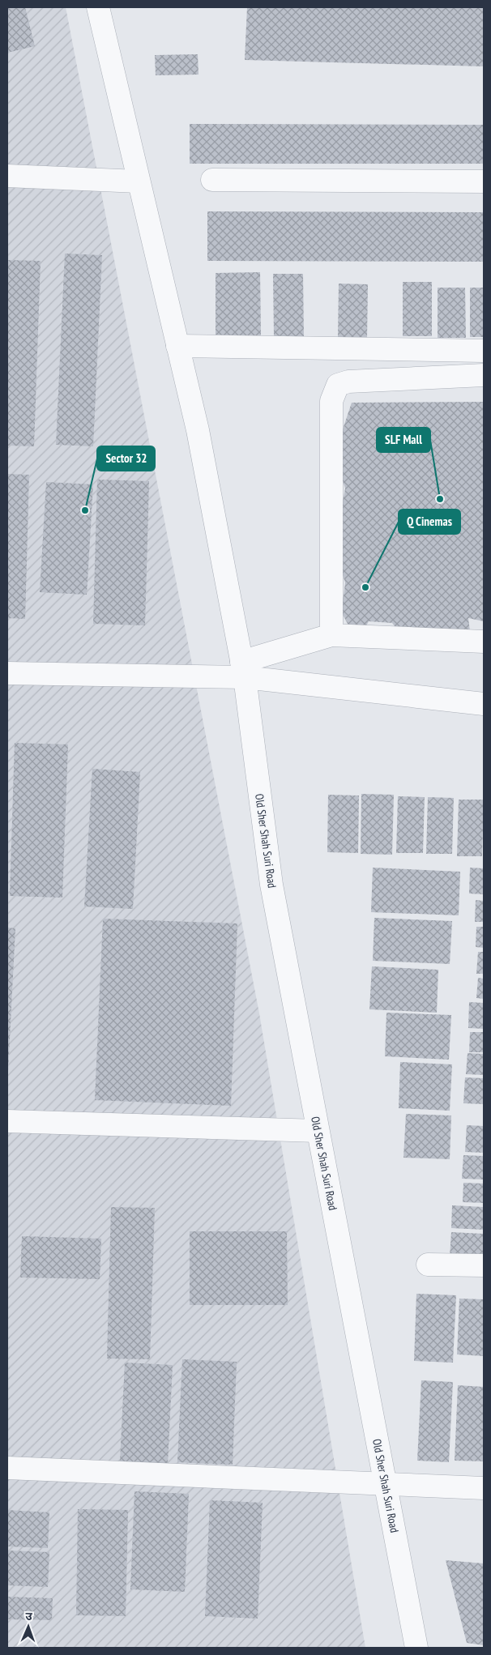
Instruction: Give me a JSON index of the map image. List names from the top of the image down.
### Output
{
  "streets": {
    "street": ["Old Sher Shah Suri Road"]
  },
  "places": ["SLF Mall", "Sector 32", "Q Cinemas"],
  "north": "top"
}
